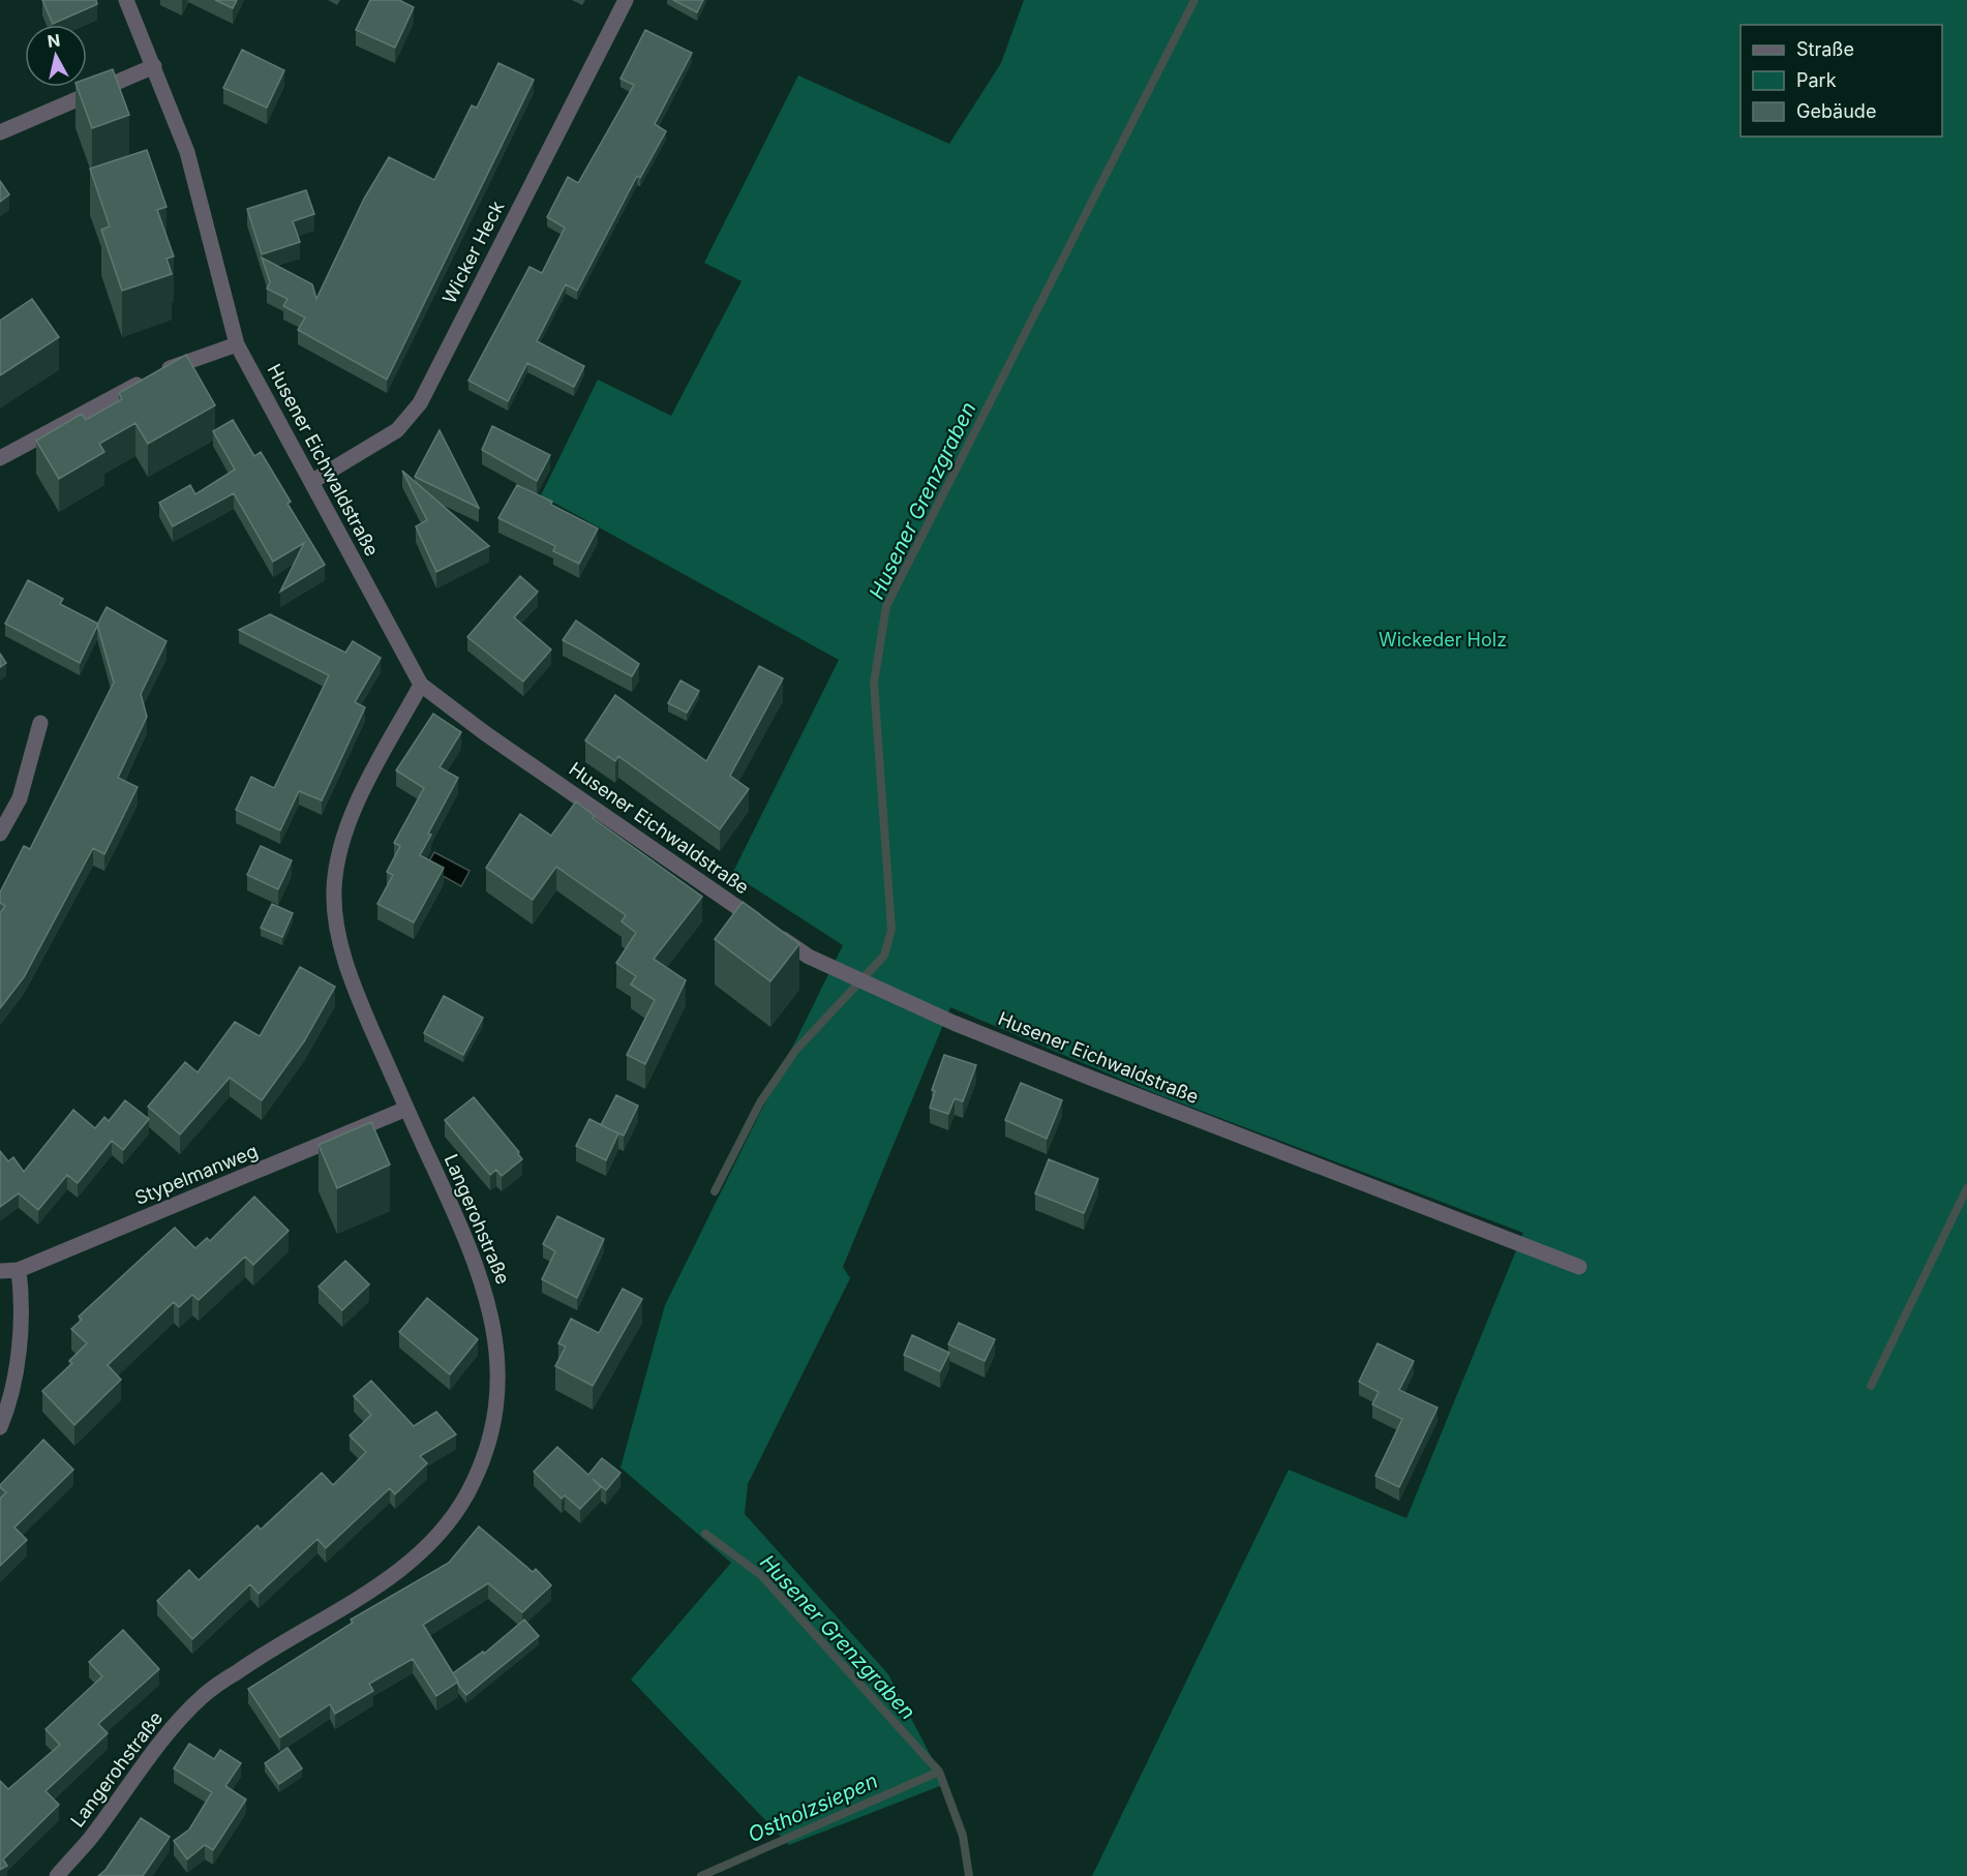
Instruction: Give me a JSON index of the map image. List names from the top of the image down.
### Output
{
  "streets": {
    "street": [
      "Wicker Heck",
      "Husener Eichwaldstraße",
      "Stypelmanweg",
      "Langerohstraße"
    ]
  },
  "crossings": [
    ["Wicker Heck", "Husener Eichwaldstraße"],
    ["Husener Eichwaldstraße", "Langerohstraße"],
    ["Stypelmanweg", "Langerohstraße"]
  ],
  "water": ["Husener Grenzgraben", "Ostholzsiepen"],
  "parks": ["Wickeder Holz"],
  "legend": ["Straße", "Park", "Gebäude"],
  "north": "top"
}
